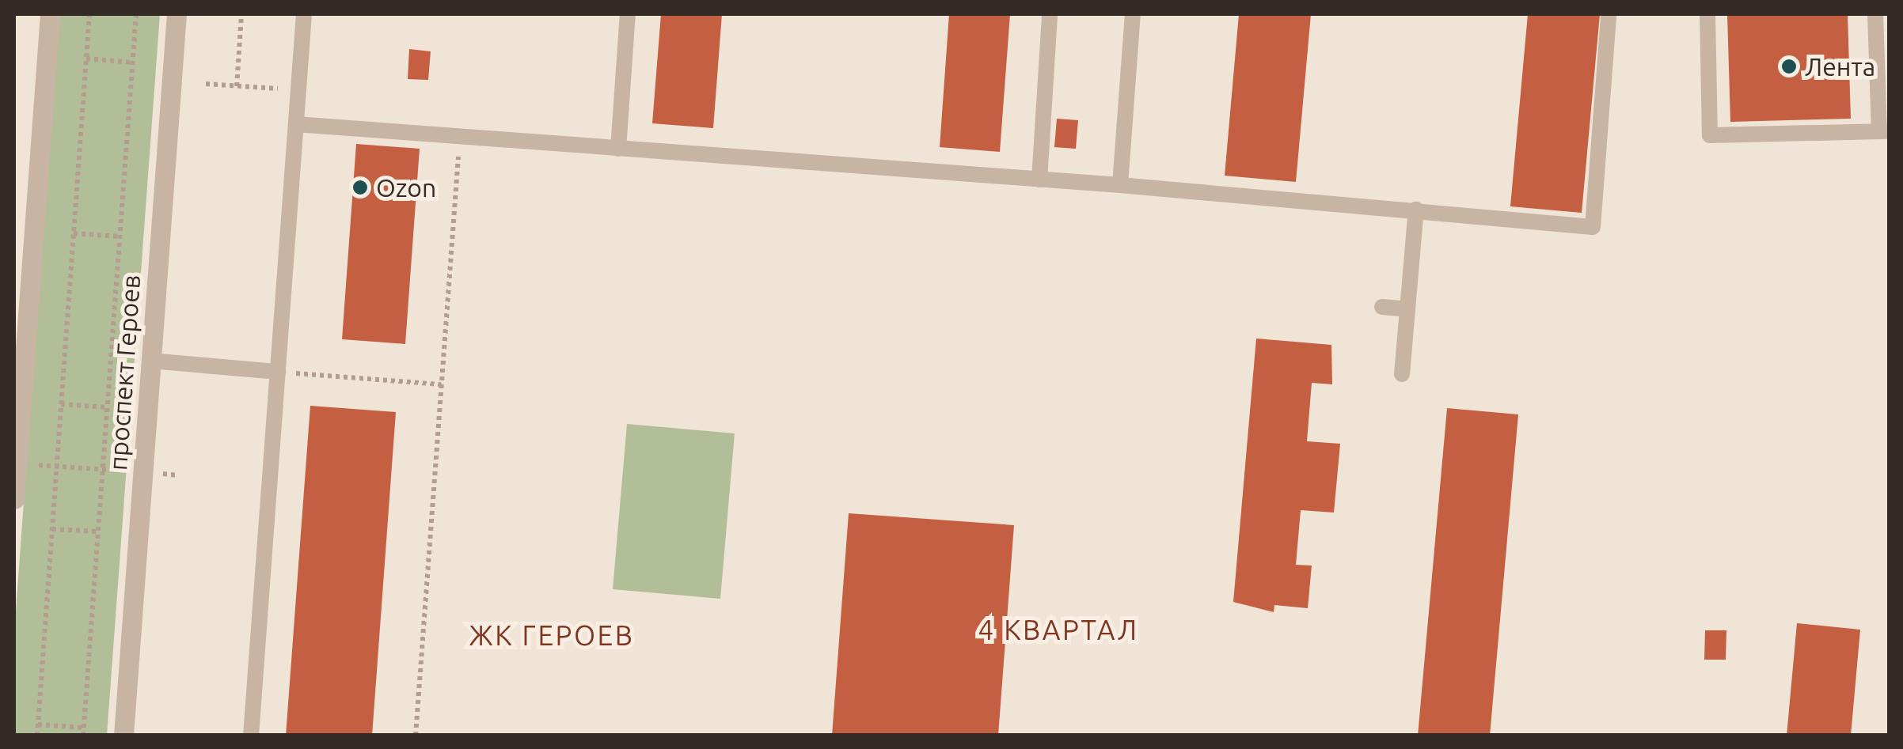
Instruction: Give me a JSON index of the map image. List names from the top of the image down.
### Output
{
  "streets": {
    "street": ["проспект Героев"]
  },
  "districts": ["4 КВАРТАЛ", "ЖК ГЕРОЕВ"],
  "places": ["Лента", "Ozon"]
}
